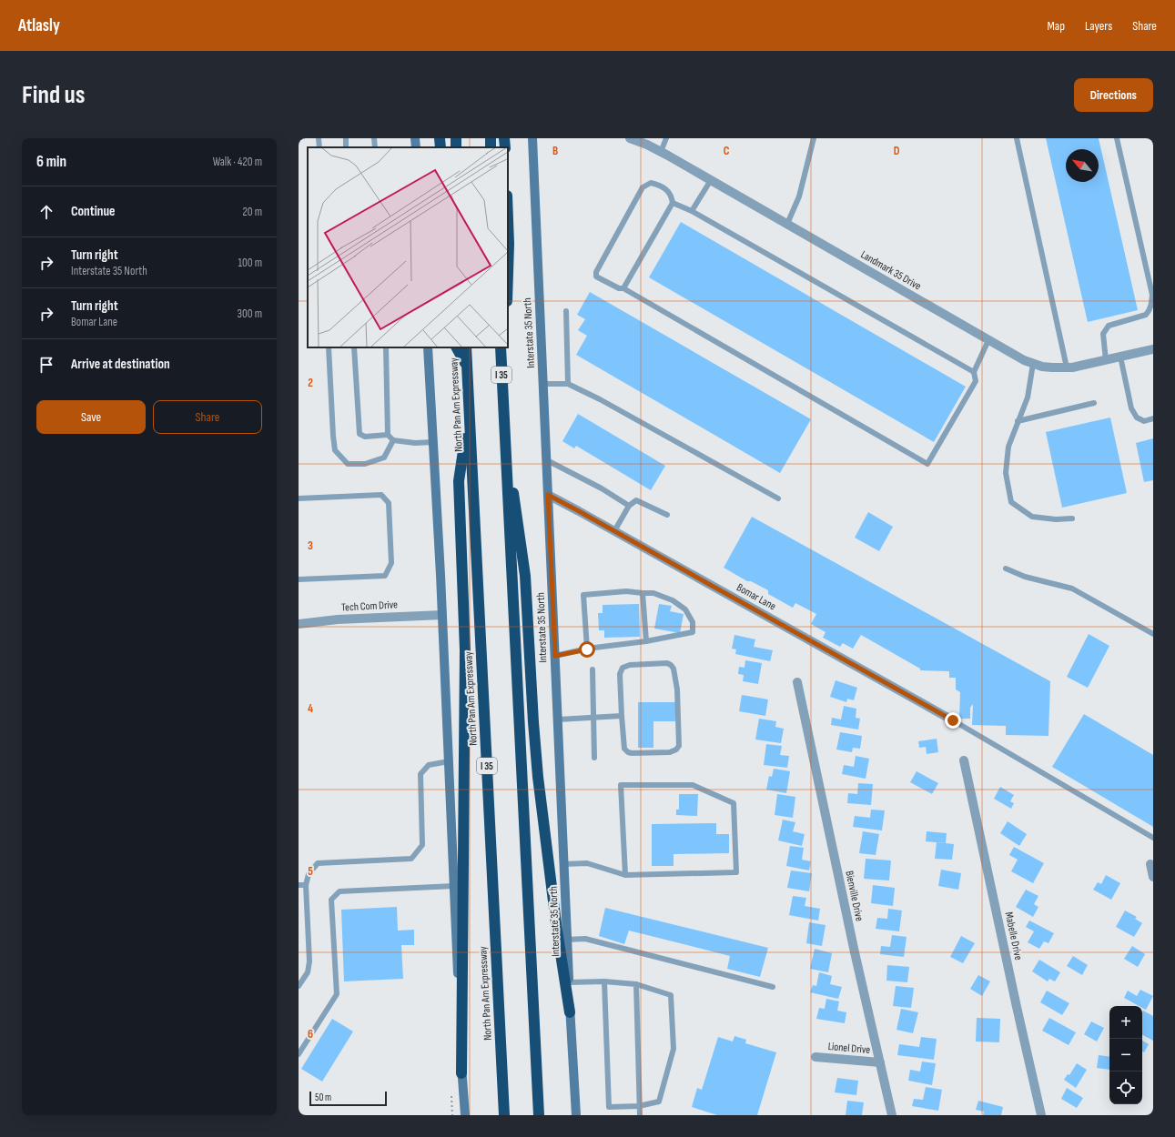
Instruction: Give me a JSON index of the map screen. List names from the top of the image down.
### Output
{
  "streets": {
    "highway": ["I 35", "North Pan Am Expressway"],
    "main road": ["Interstate 35 North"],
    "street": [
      "Landmark 35 Drive",
      "Bomar Lane",
      "Tech Com Drive",
      "Bienville Drive",
      "Mabelle Drive",
      "Lionel Drive"
    ]
  },
  "crossings": [
    ["Interstate 35 North", "Bomar Lane"],
    ["Bienville Drive", "Lionel Drive"]
  ],
  "scale_bar": "50 m",
  "north": "top left",
  "page": {
    "header": "Atlasly",
    "nav": ["Map", "Layers", "Share"],
    "buttons": [
      "Directions",
      ["Save", "Share"]
    ],
    "title": "Find us",
    "heading": ["6 min", "Walk · 420 m"],
    "list": [
      ["Continue", "20 m"],
      ["Turn right", "Interstate 35 North", "100 m"],
      ["Turn right", "Bomar Lane", "300 m"],
      "Arrive at destination"
    ],
    "map_buttons": ["+", "−"],
    "scale": "50 m"
  },
  "grid": {
    "columns": ["B", "C", "D"],
    "rows": [
      "2",
      "3",
      "4",
      "5",
      "6"
    ]
  }
}
